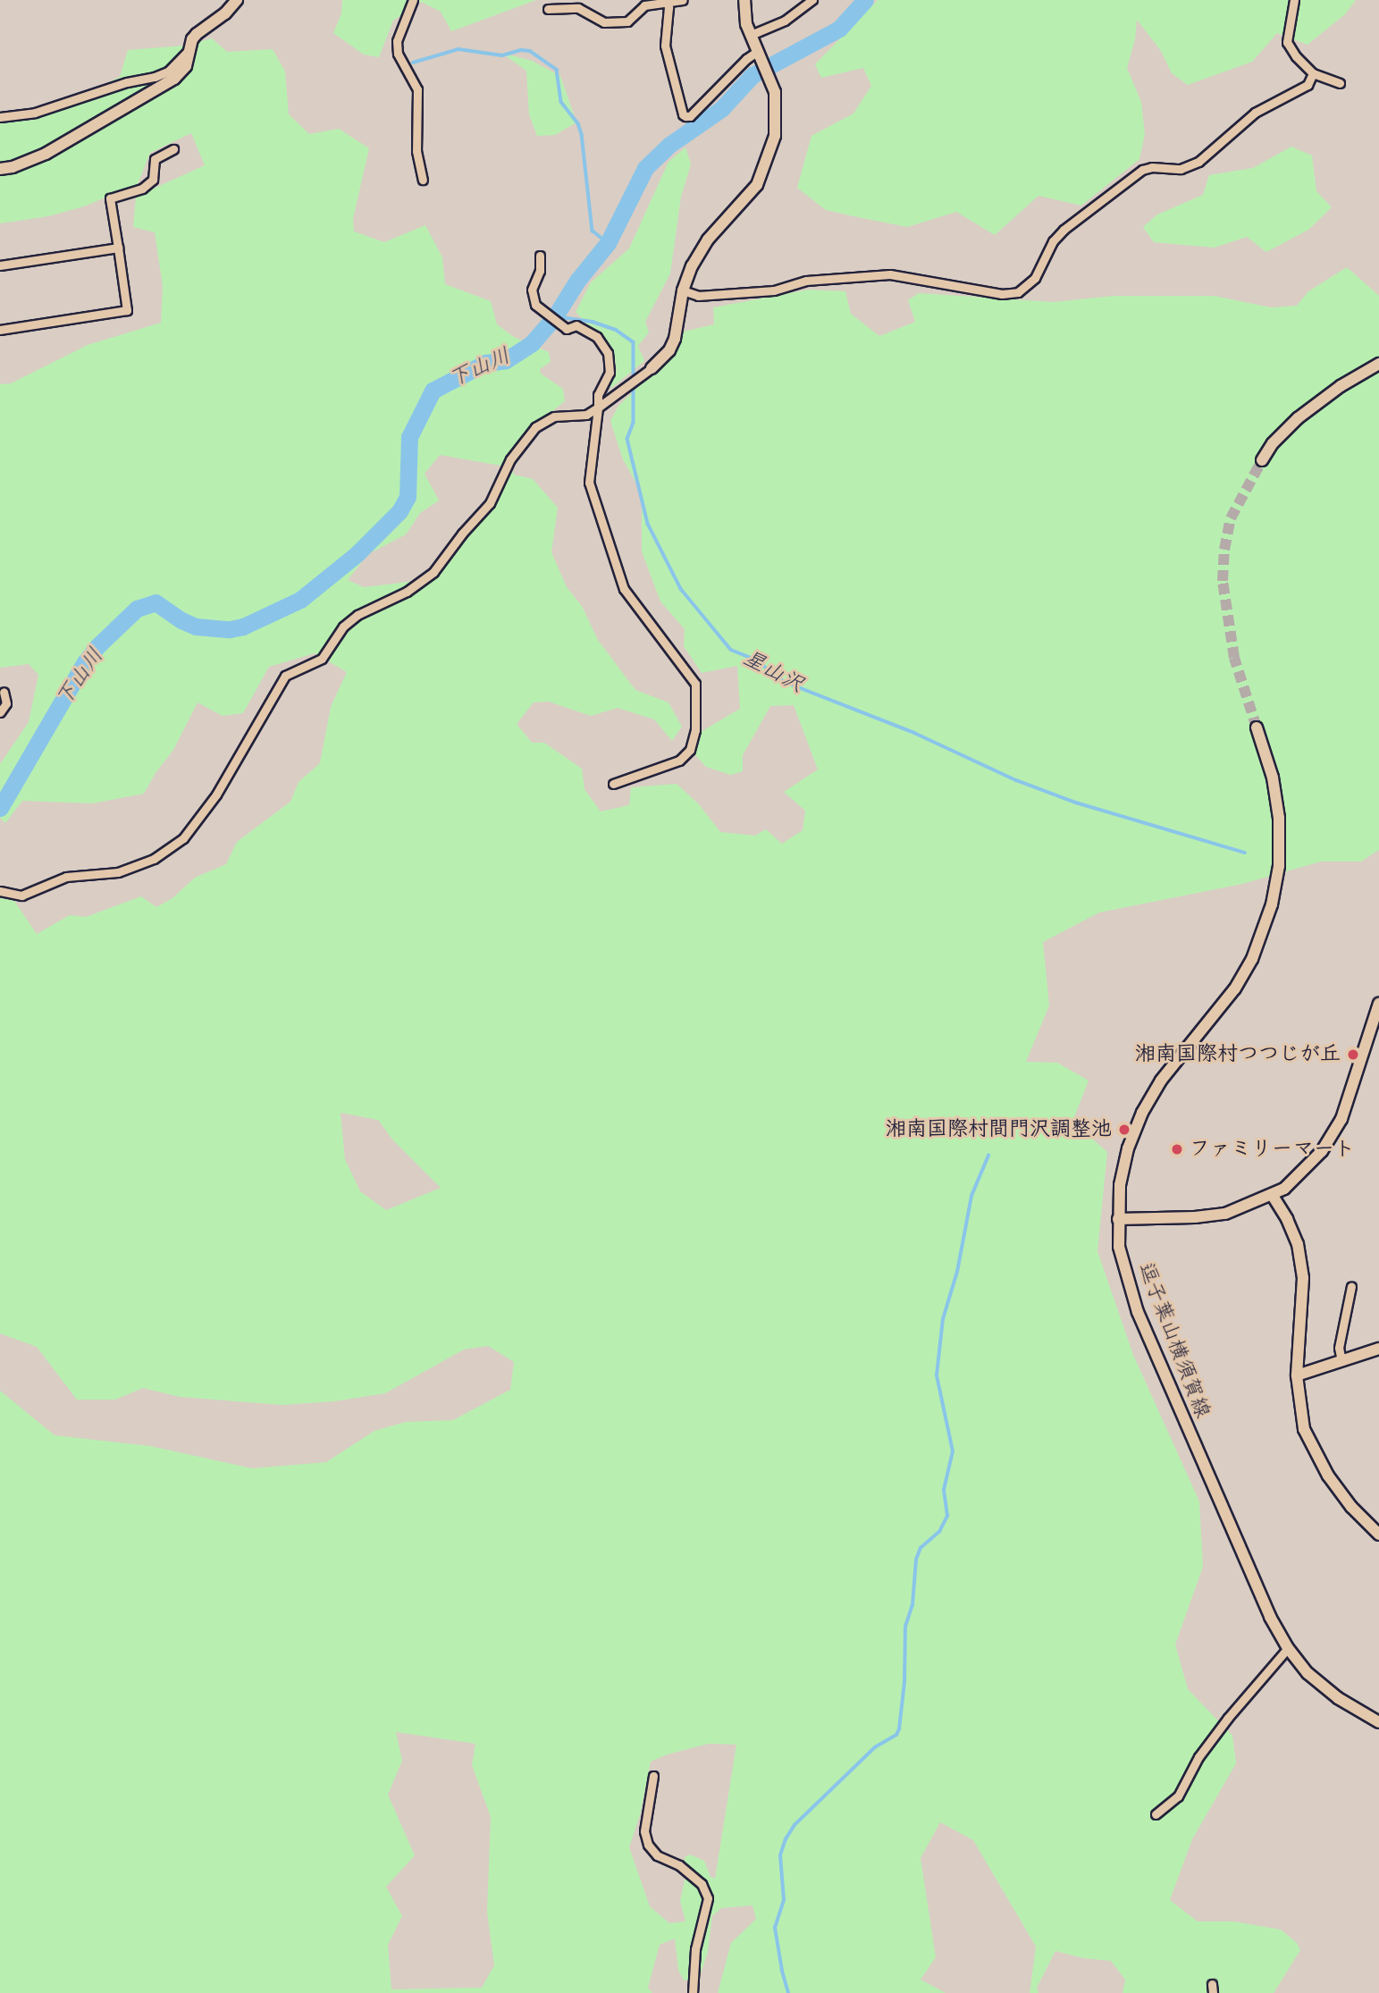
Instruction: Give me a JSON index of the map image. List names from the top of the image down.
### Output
{
  "streets": {
    "street": ["逗子葉山横須賀線"]
  },
  "water": ["下山川", "星山沢"],
  "places": ["湘南国際村つつじが丘", "湘南国際村間門沢調整池", "ファミリーマート"]
}
